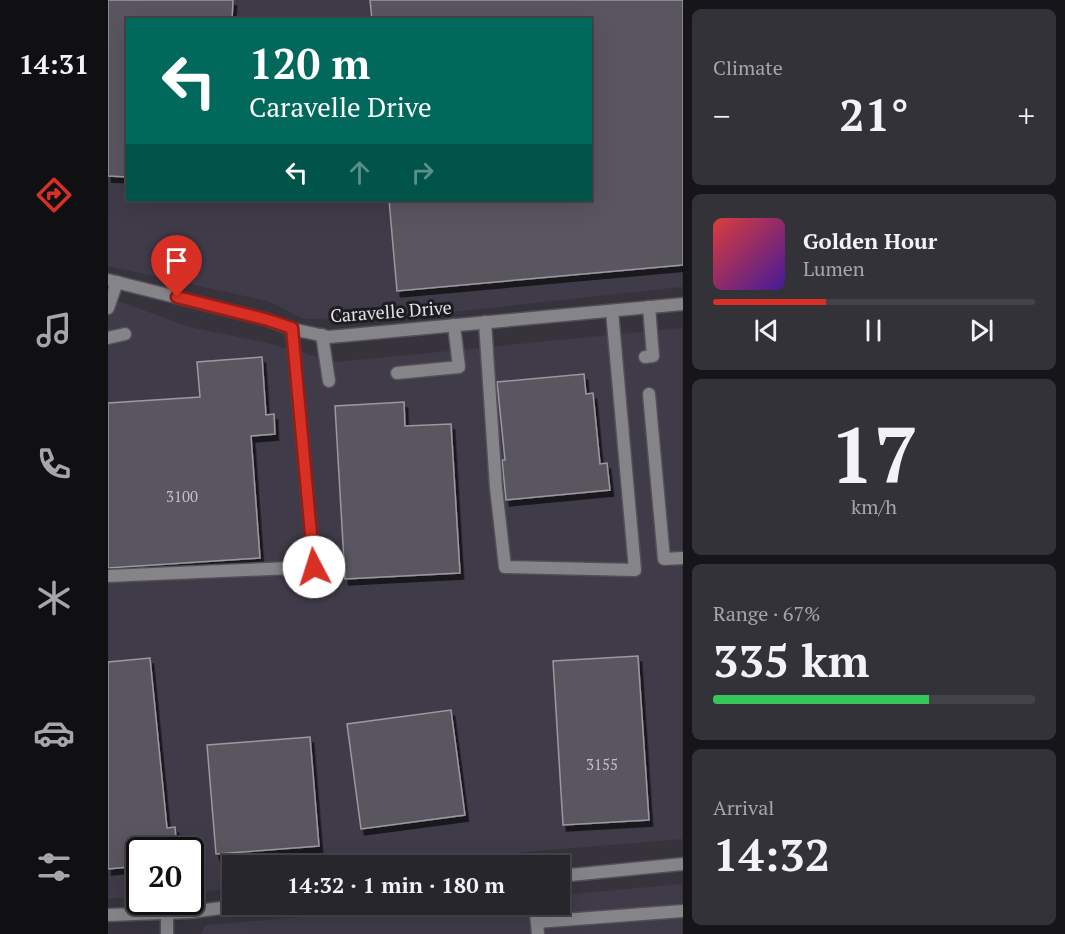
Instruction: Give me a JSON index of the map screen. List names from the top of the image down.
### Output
{
  "streets": {
    "street": ["Caravelle Drive"]
  },
  "house_numbers": ["3100", "3155"],
  "page": {
    "tabs": "14:31",
    "tile": [
      "Climate",
      ["17", "km/h"],
      ["Range · 67%", "335 km"],
      ["Arrival", "14:32"]
    ],
    "turn": ["120 m", "Caravelle Drive"],
    "heat": ["−", "21°", "+"],
    "song": ["Golden Hour", "Lumen"],
    "limit": "20",
    "trip": "14:32 · 1 min · 180 m"
  }
}
